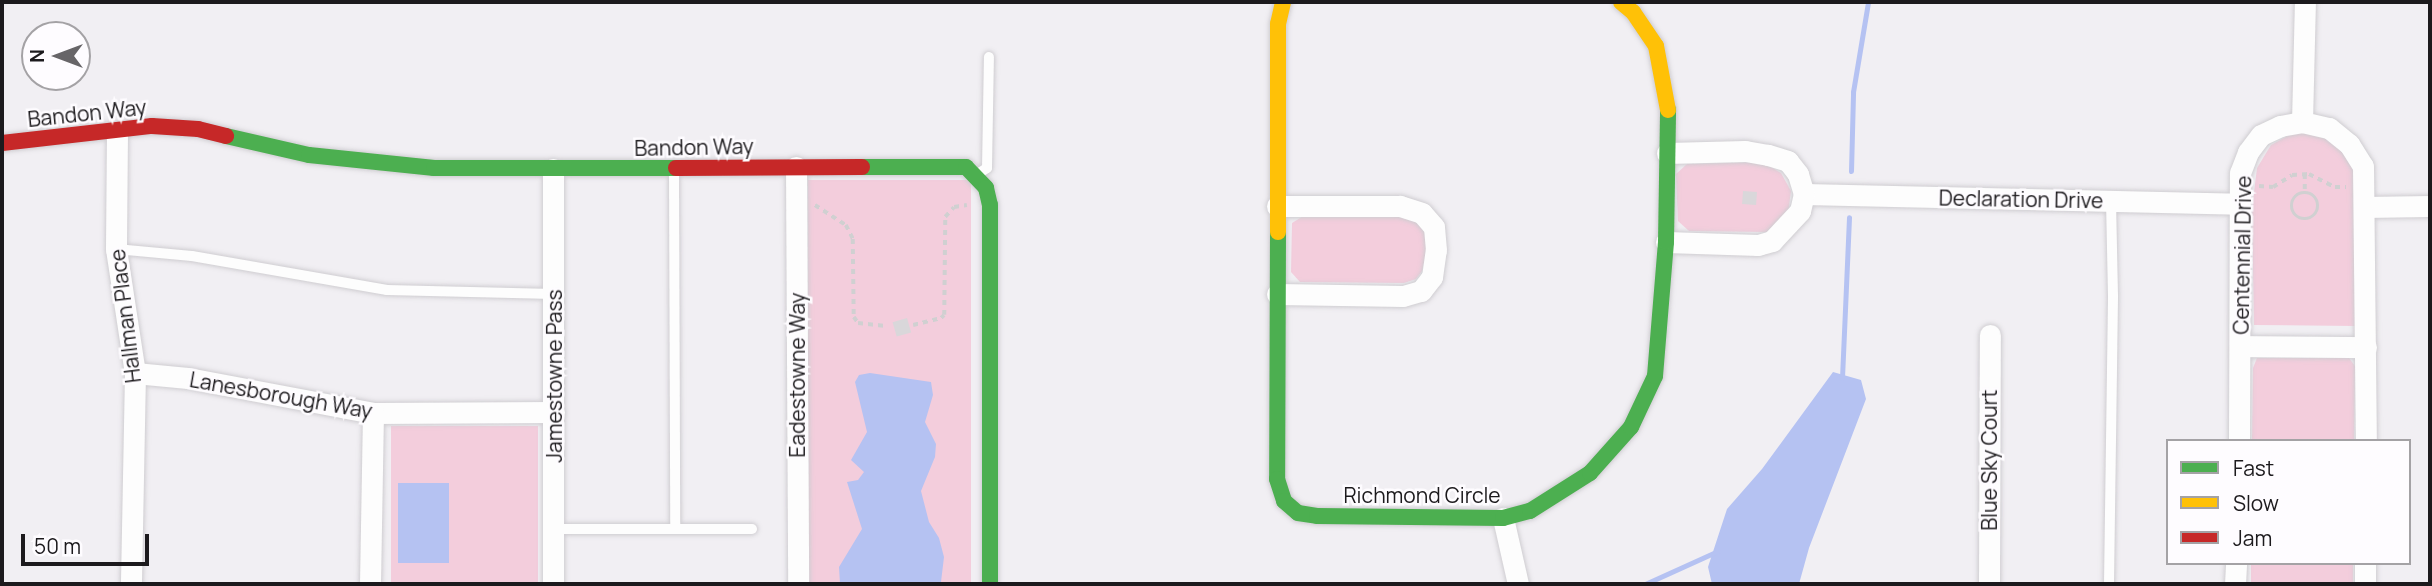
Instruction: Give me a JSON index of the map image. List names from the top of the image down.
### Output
{
  "streets": {
    "street": [
      "Bandon Way",
      "Declaration Drive",
      "Centennial Drive",
      "Hallman Place",
      "Eadestowne Way",
      "Jamestowne Pass",
      "Lanesborough Way",
      "Blue Sky Court",
      "Richmond Circle"
    ]
  },
  "crossings": [
    ["Bandon Way", "Hallman Place"],
    ["Bandon Way", "Eadestowne Way"],
    ["Bandon Way", "Jamestowne Pass"],
    ["Declaration Drive", "Centennial Drive"],
    ["Hallman Place", "Lanesborough Way"],
    ["Jamestowne Pass", "Lanesborough Way"]
  ],
  "legend": ["Fast", "Slow", "Jam"],
  "scale_bar": "50 m",
  "north": "left"
}
